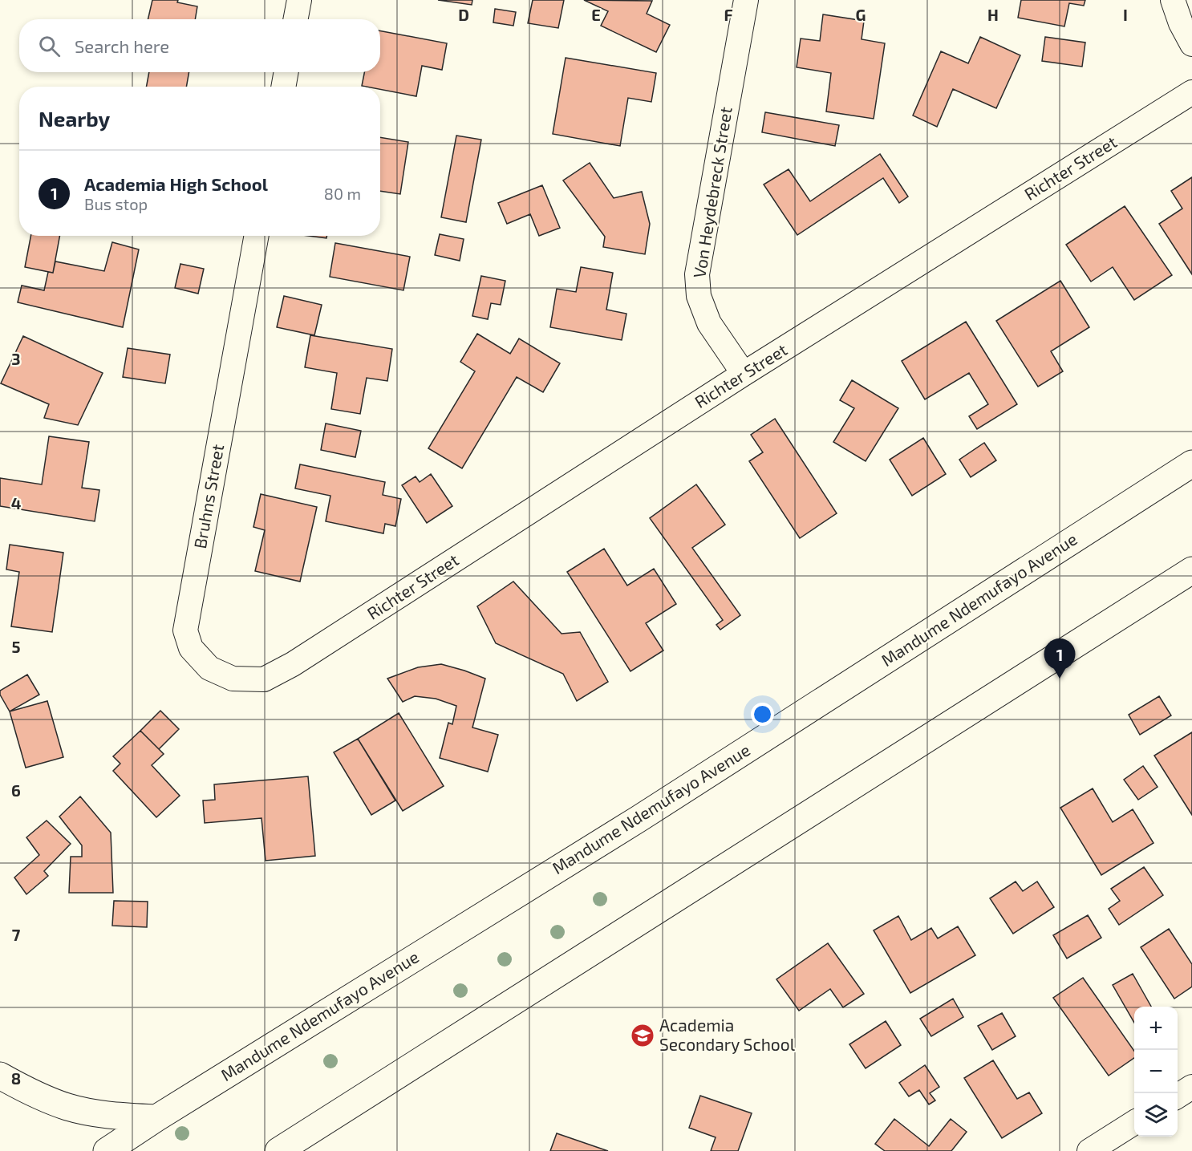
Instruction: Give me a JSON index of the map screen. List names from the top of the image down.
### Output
{
  "streets": {
    "main road": ["Mandume Ndemufayo Avenue"],
    "street": ["Richter Street", "Von Heydebreck Street", "Bruhns Street"]
  },
  "crossings": [
    ["Richter Street", "Von Heydebreck Street"],
    ["Richter Street", "Bruhns Street"]
  ],
  "places": {
    "school or university": ["Academia Secondary School"]
  },
  "page": {
    "search": "Search here",
    "heading": "Nearby",
    "list": [
      {
        "mark": "1",
        "name": "Academia High School",
        "note": "Bus stop",
        "value": "80 m"
      }
    ],
    "pins": "1",
    "map_buttons": ["+", "−"]
  },
  "grid": {
    "columns": [
      "D",
      "E",
      "F",
      "G",
      "H",
      "I"
    ],
    "rows": [
      "3",
      "4",
      "5",
      "6",
      "7",
      "8"
    ]
  }
}
